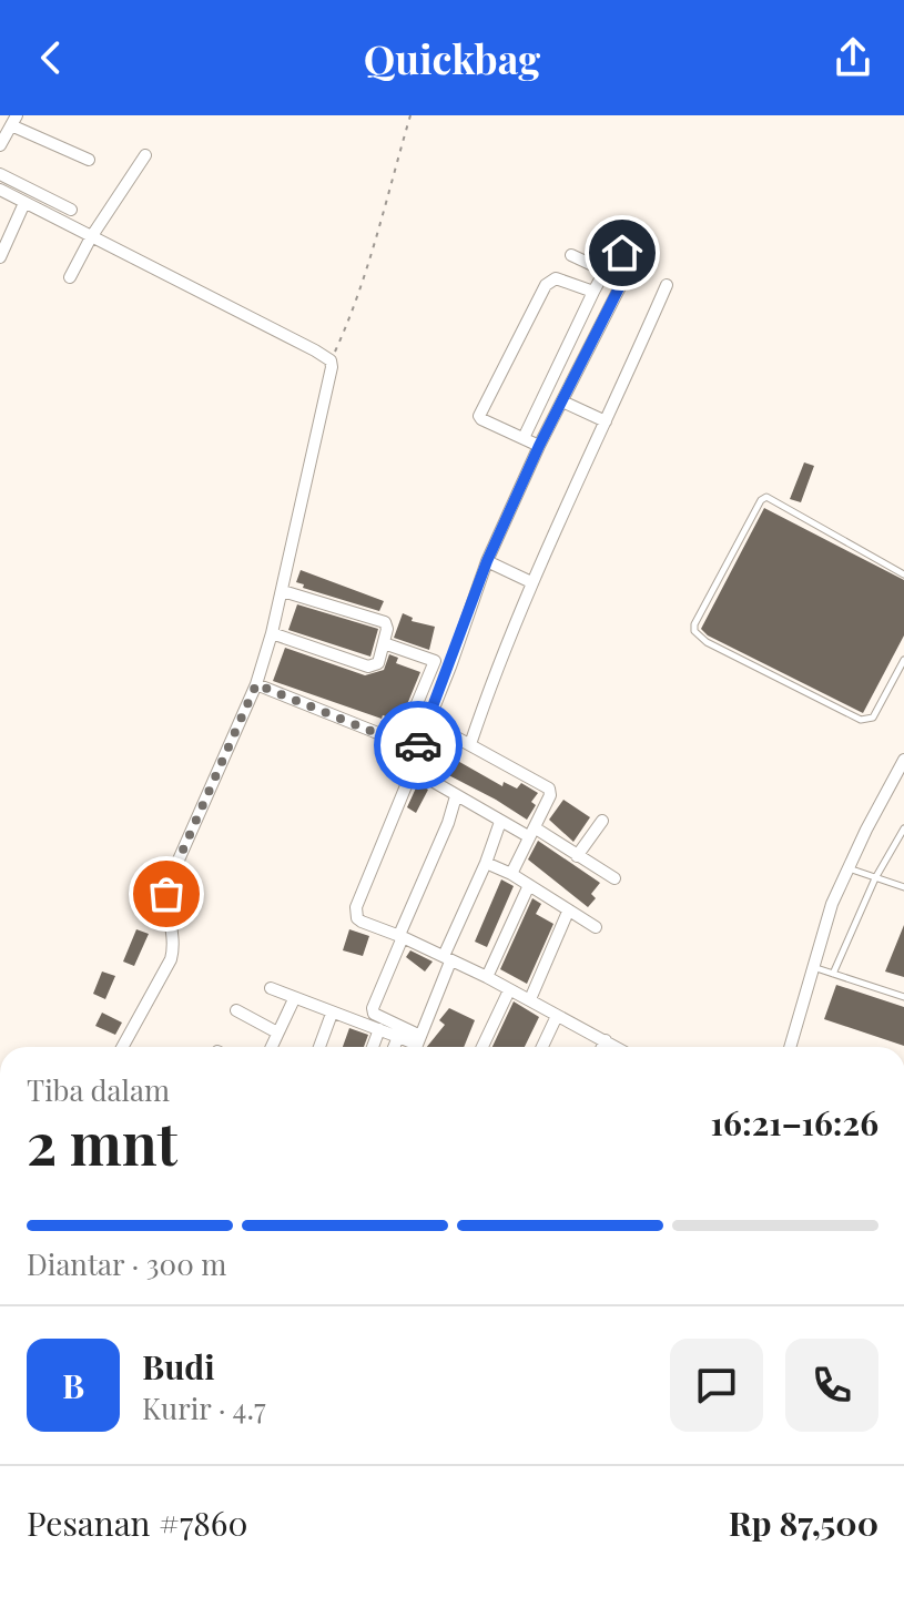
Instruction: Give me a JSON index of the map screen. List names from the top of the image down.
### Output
{
  "page": {
    "header": "Quickbag",
    "heading": ["2 mnt", "Tiba dalam", "16:21–16:26"],
    "panel": [
      "Budi",
      "Kurir · 4.7",
      "Pesanan #7860",
      "Rp 87,500"
    ],
    "bar": "Diantar · 300 m",
    "round": "B"
  }
}
